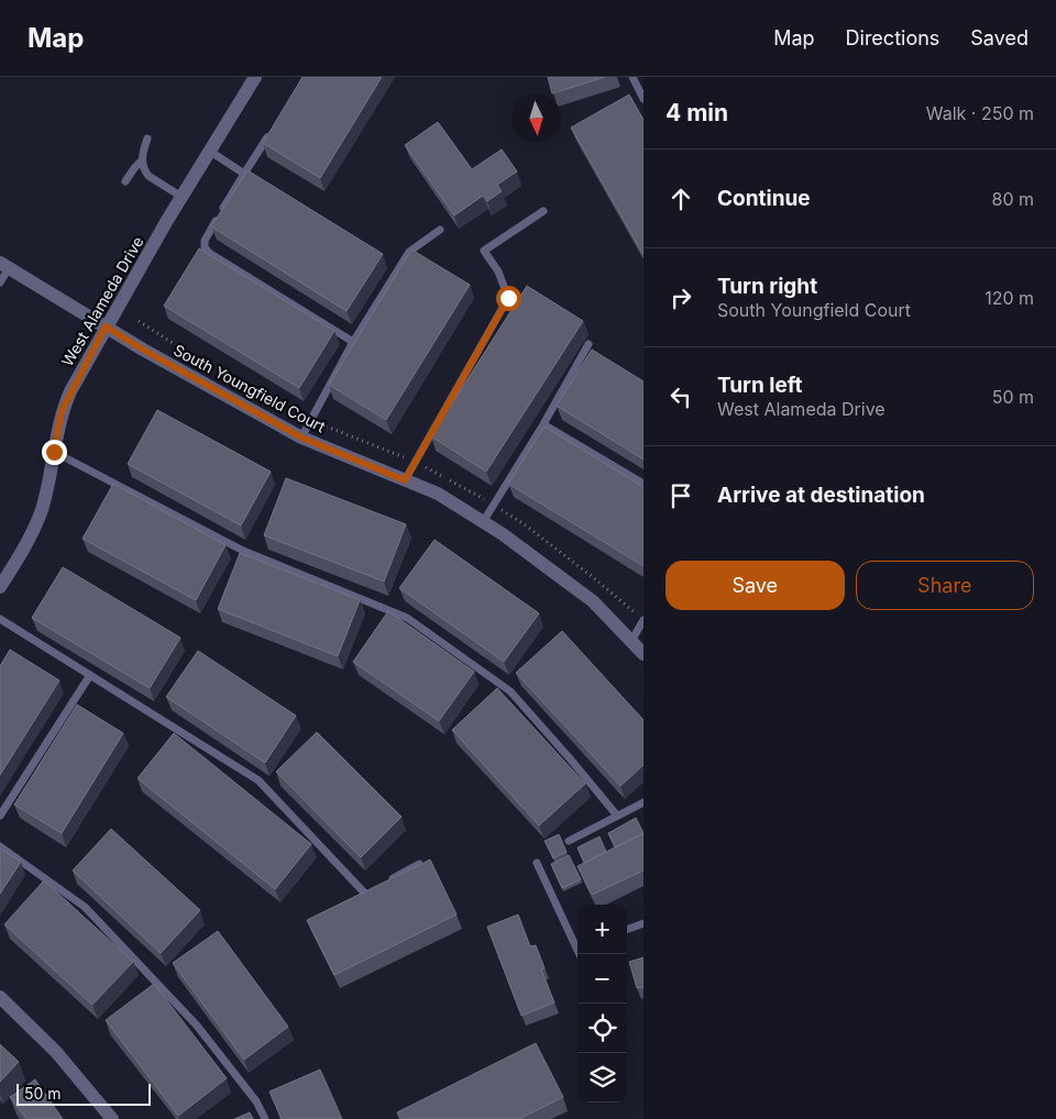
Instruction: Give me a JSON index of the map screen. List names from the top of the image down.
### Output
{
  "streets": {
    "street": ["West Alameda Drive", "South Youngfield Court"]
  },
  "crossings": [
    ["West Alameda Drive", "South Youngfield Court"]
  ],
  "scale_bar": "50 m",
  "north": "bottom",
  "page": {
    "header": "Map",
    "nav": ["Map", "Directions", "Saved"],
    "heading": ["4 min", "Walk · 250 m"],
    "list": [
      ["Continue", "80 m"],
      ["Turn right", "South Youngfield Court", "120 m"],
      ["Turn left", "West Alameda Drive", "50 m"],
      "Arrive at destination"
    ],
    "buttons": ["Save", "Share"],
    "map_buttons": ["+", "−"],
    "scale": "50 m"
  }
}
